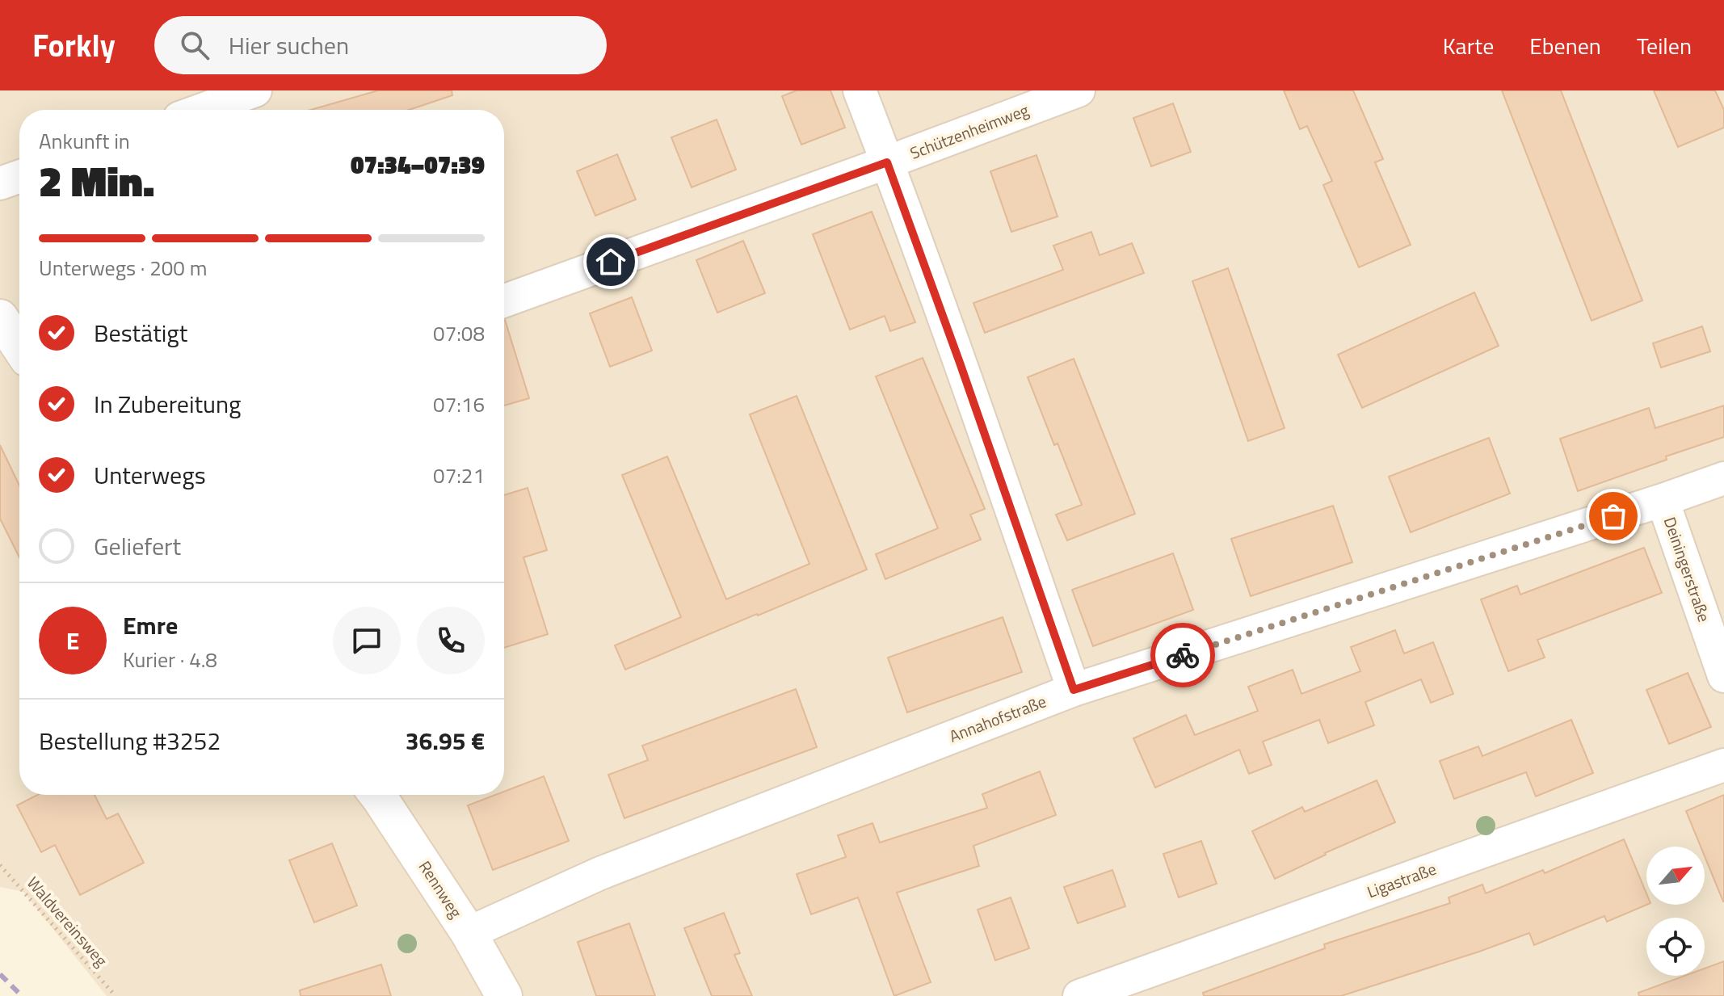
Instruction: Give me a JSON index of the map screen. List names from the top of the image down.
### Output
{
  "streets": {
    "street": [
      "Schützenheimweg",
      "Deiningerstraße",
      "Annahofstraße",
      "Ligastraße",
      "Rennweg"
    ],
    "path": ["Waldvereinsweg"]
  },
  "crossings": [
    ["Deiningerstraße", "Annahofstraße"],
    ["Annahofstraße", "Rennweg"]
  ],
  "north": "top right",
  "page": {
    "header": "Forkly",
    "search": "Hier suchen",
    "nav": ["Karte", "Ebenen", "Teilen"],
    "heading": ["2 Min.", "Ankunft in", "07:34–07:39"],
    "panel": [
      "Emre",
      "Kurier · 4.8",
      "Bestellung #3252",
      "36.95 €"
    ],
    "bar": "Unterwegs · 200 m",
    "list": [
      ["Bestätigt", "07:08"],
      ["In Zubereitung", "07:16"],
      ["Unterwegs", "07:21"],
      "Geliefert"
    ],
    "round": "E"
  }
}
